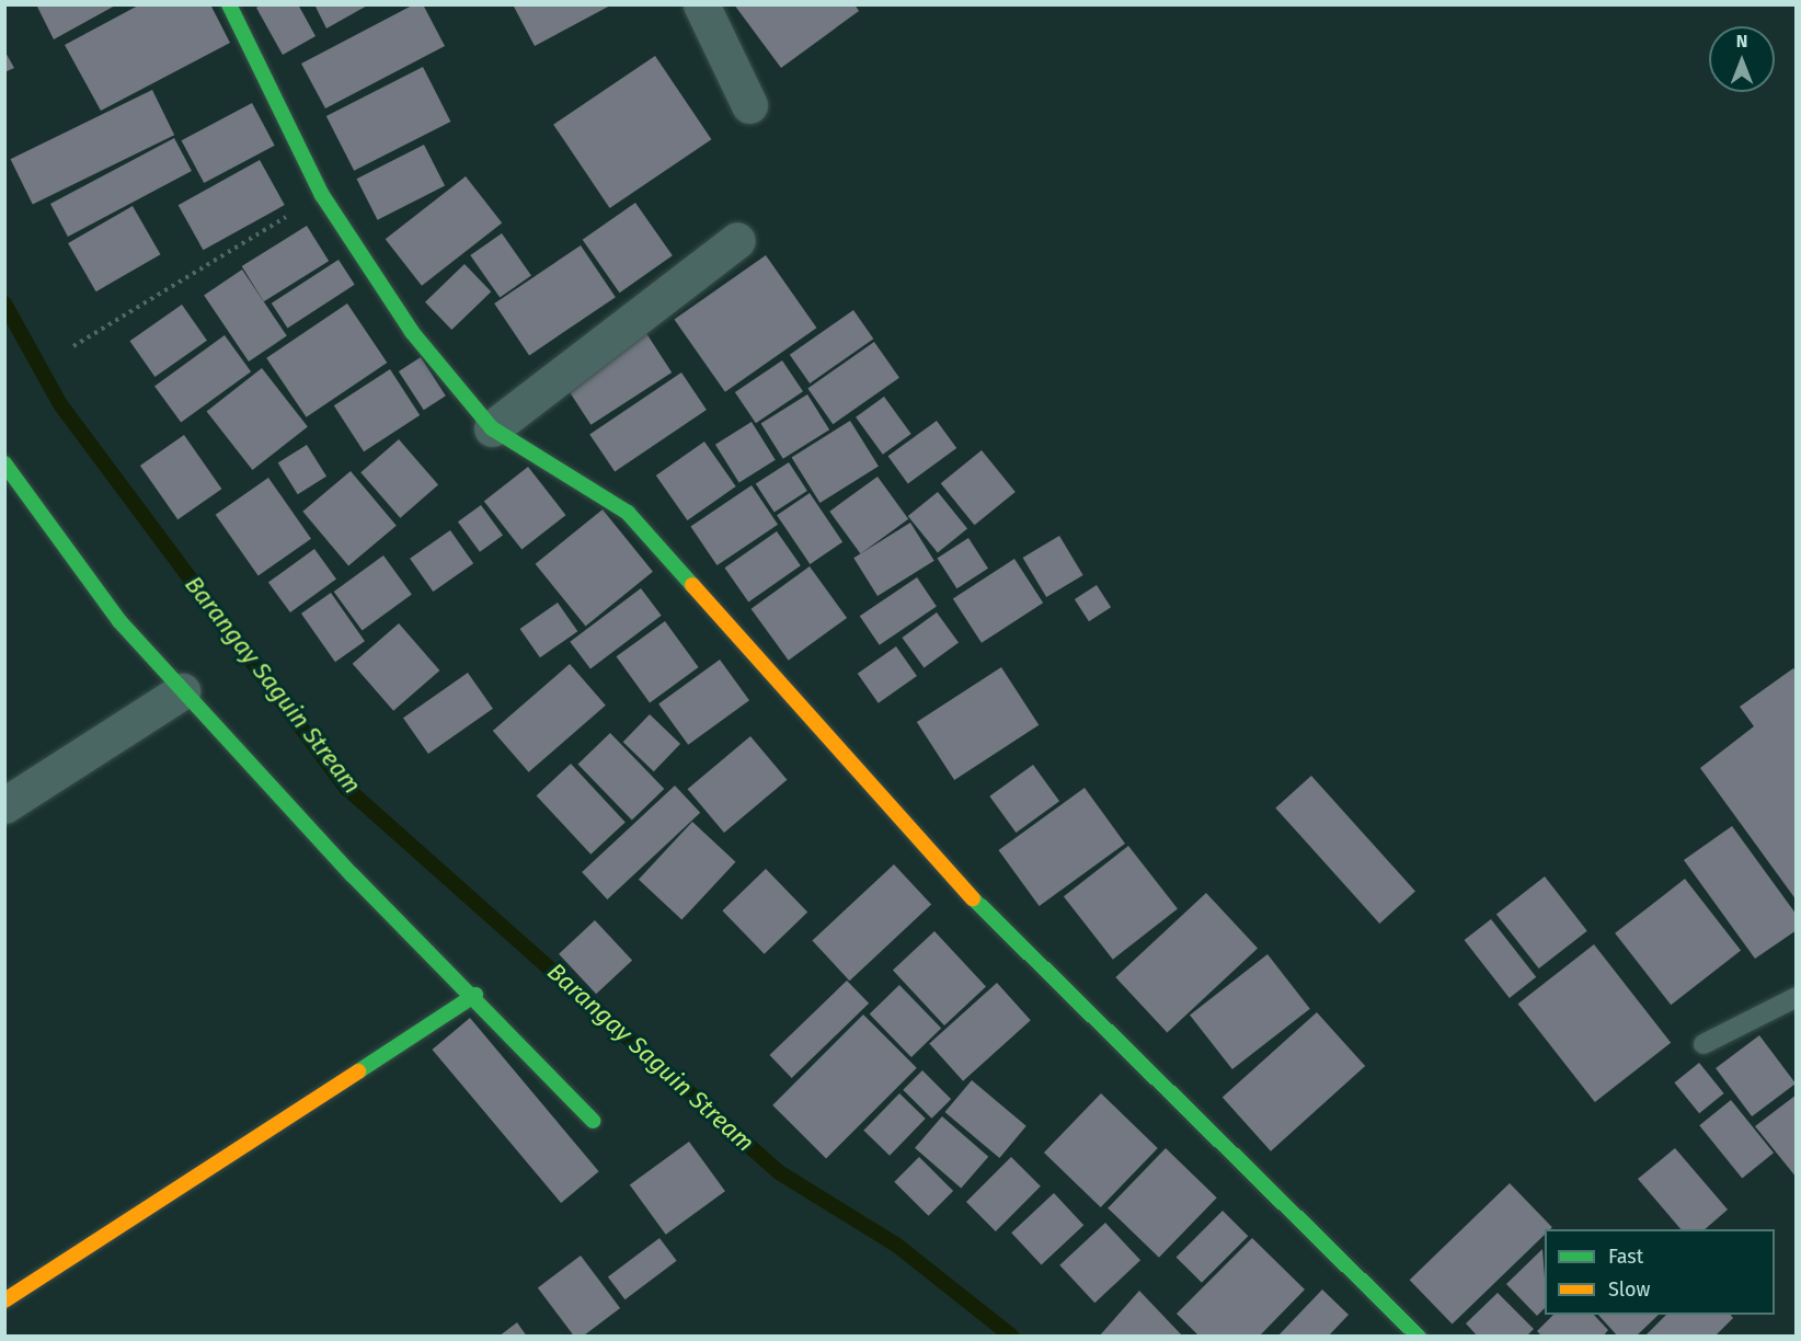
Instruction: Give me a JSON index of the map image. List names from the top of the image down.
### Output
{
  "water": ["Barangay Saguin Stream"],
  "legend": ["Fast", "Slow"],
  "north": "top"
}
